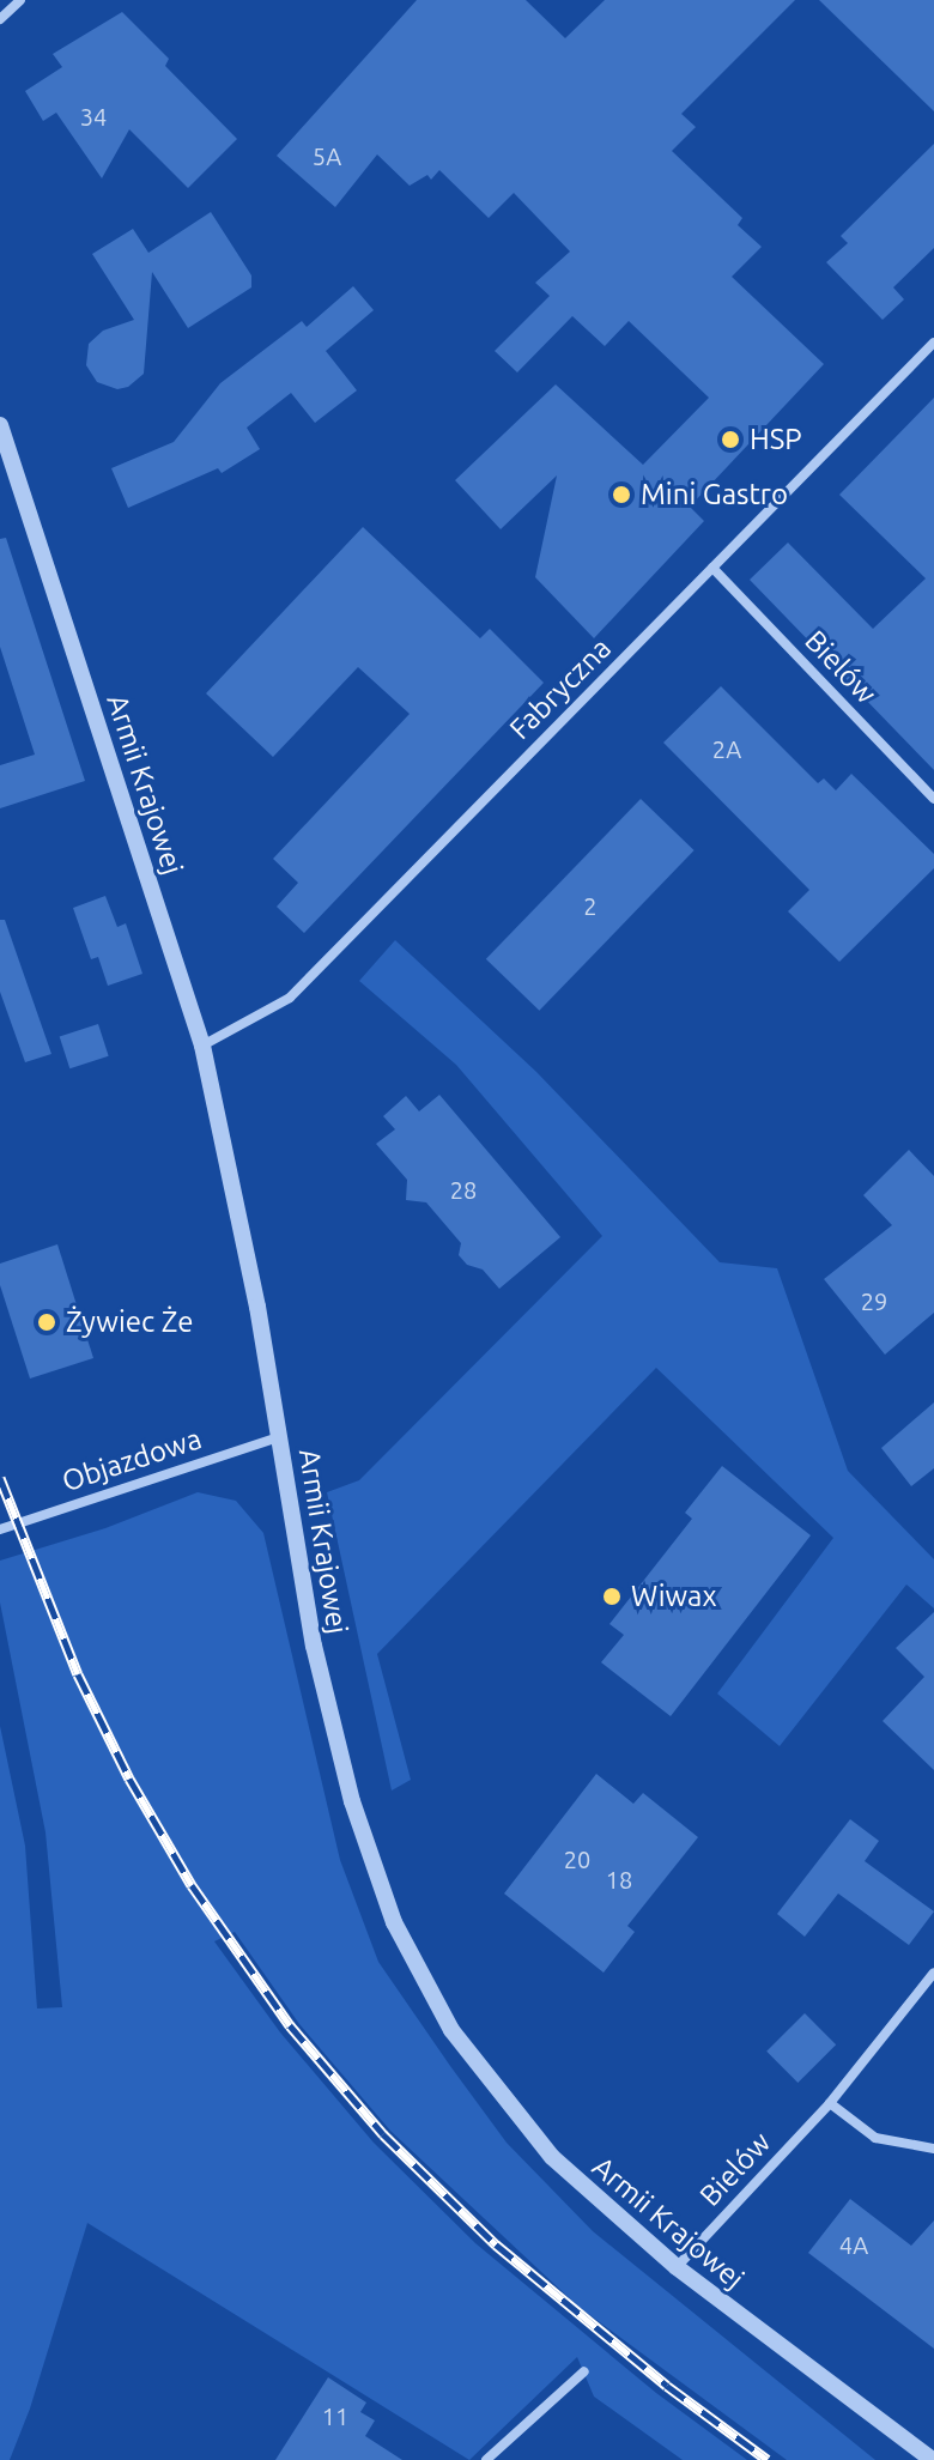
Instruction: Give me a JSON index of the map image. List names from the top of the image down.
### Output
{
  "streets": {
    "street": [
      "Bielów",
      "Fabryczna",
      "Armii Krajowej",
      "Objazdowa"
    ]
  },
  "crossings": [
    ["Bielów", "Fabryczna"],
    ["Bielów", "Armii Krajowej"],
    ["Fabryczna", "Armii Krajowej"],
    ["Armii Krajowej", "Objazdowa"]
  ],
  "places": [
    "HSP",
    "Mini Gastro",
    "Żywiec Że",
    "Wiwax"
  ],
  "house_numbers": [
    "34",
    "5A",
    "2A",
    "2",
    "28",
    "29",
    "20",
    "18",
    "4A",
    "11"
  ]
}
